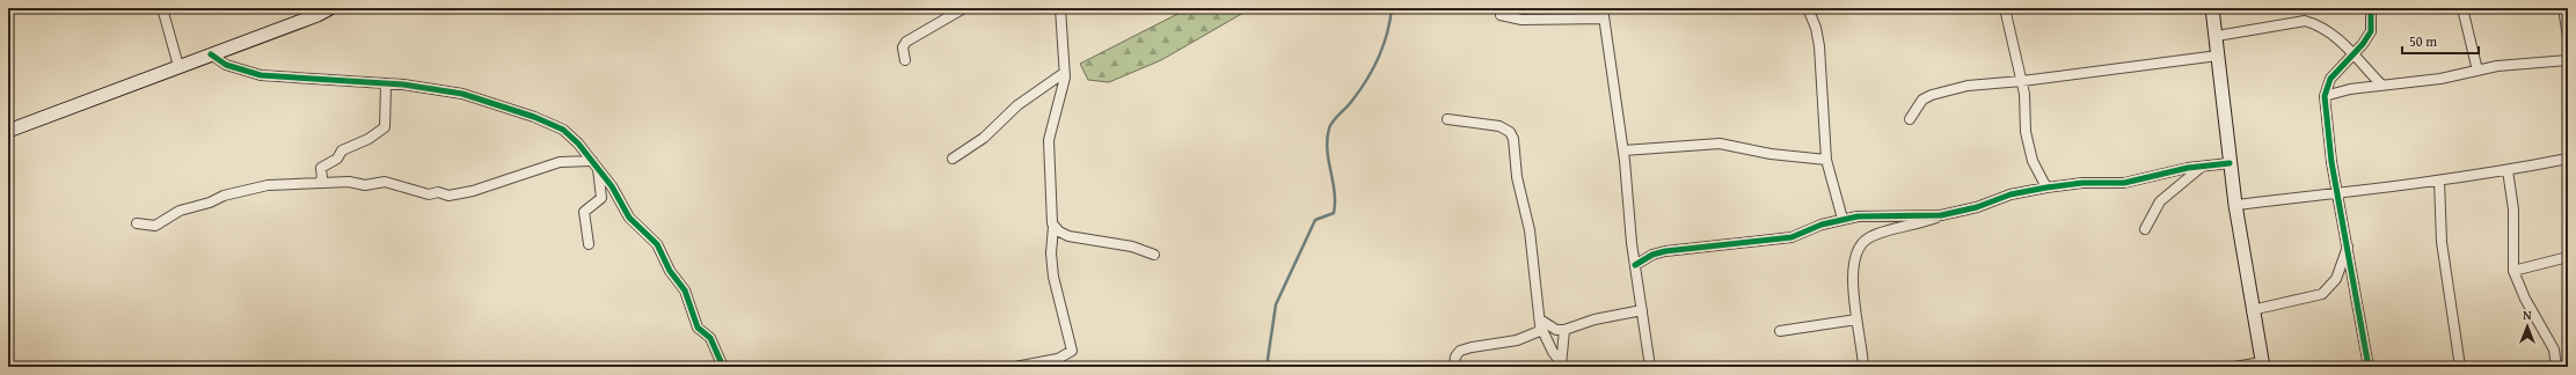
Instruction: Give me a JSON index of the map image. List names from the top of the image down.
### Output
{
  "scale_bar": "50 m",
  "north": "top"
}
